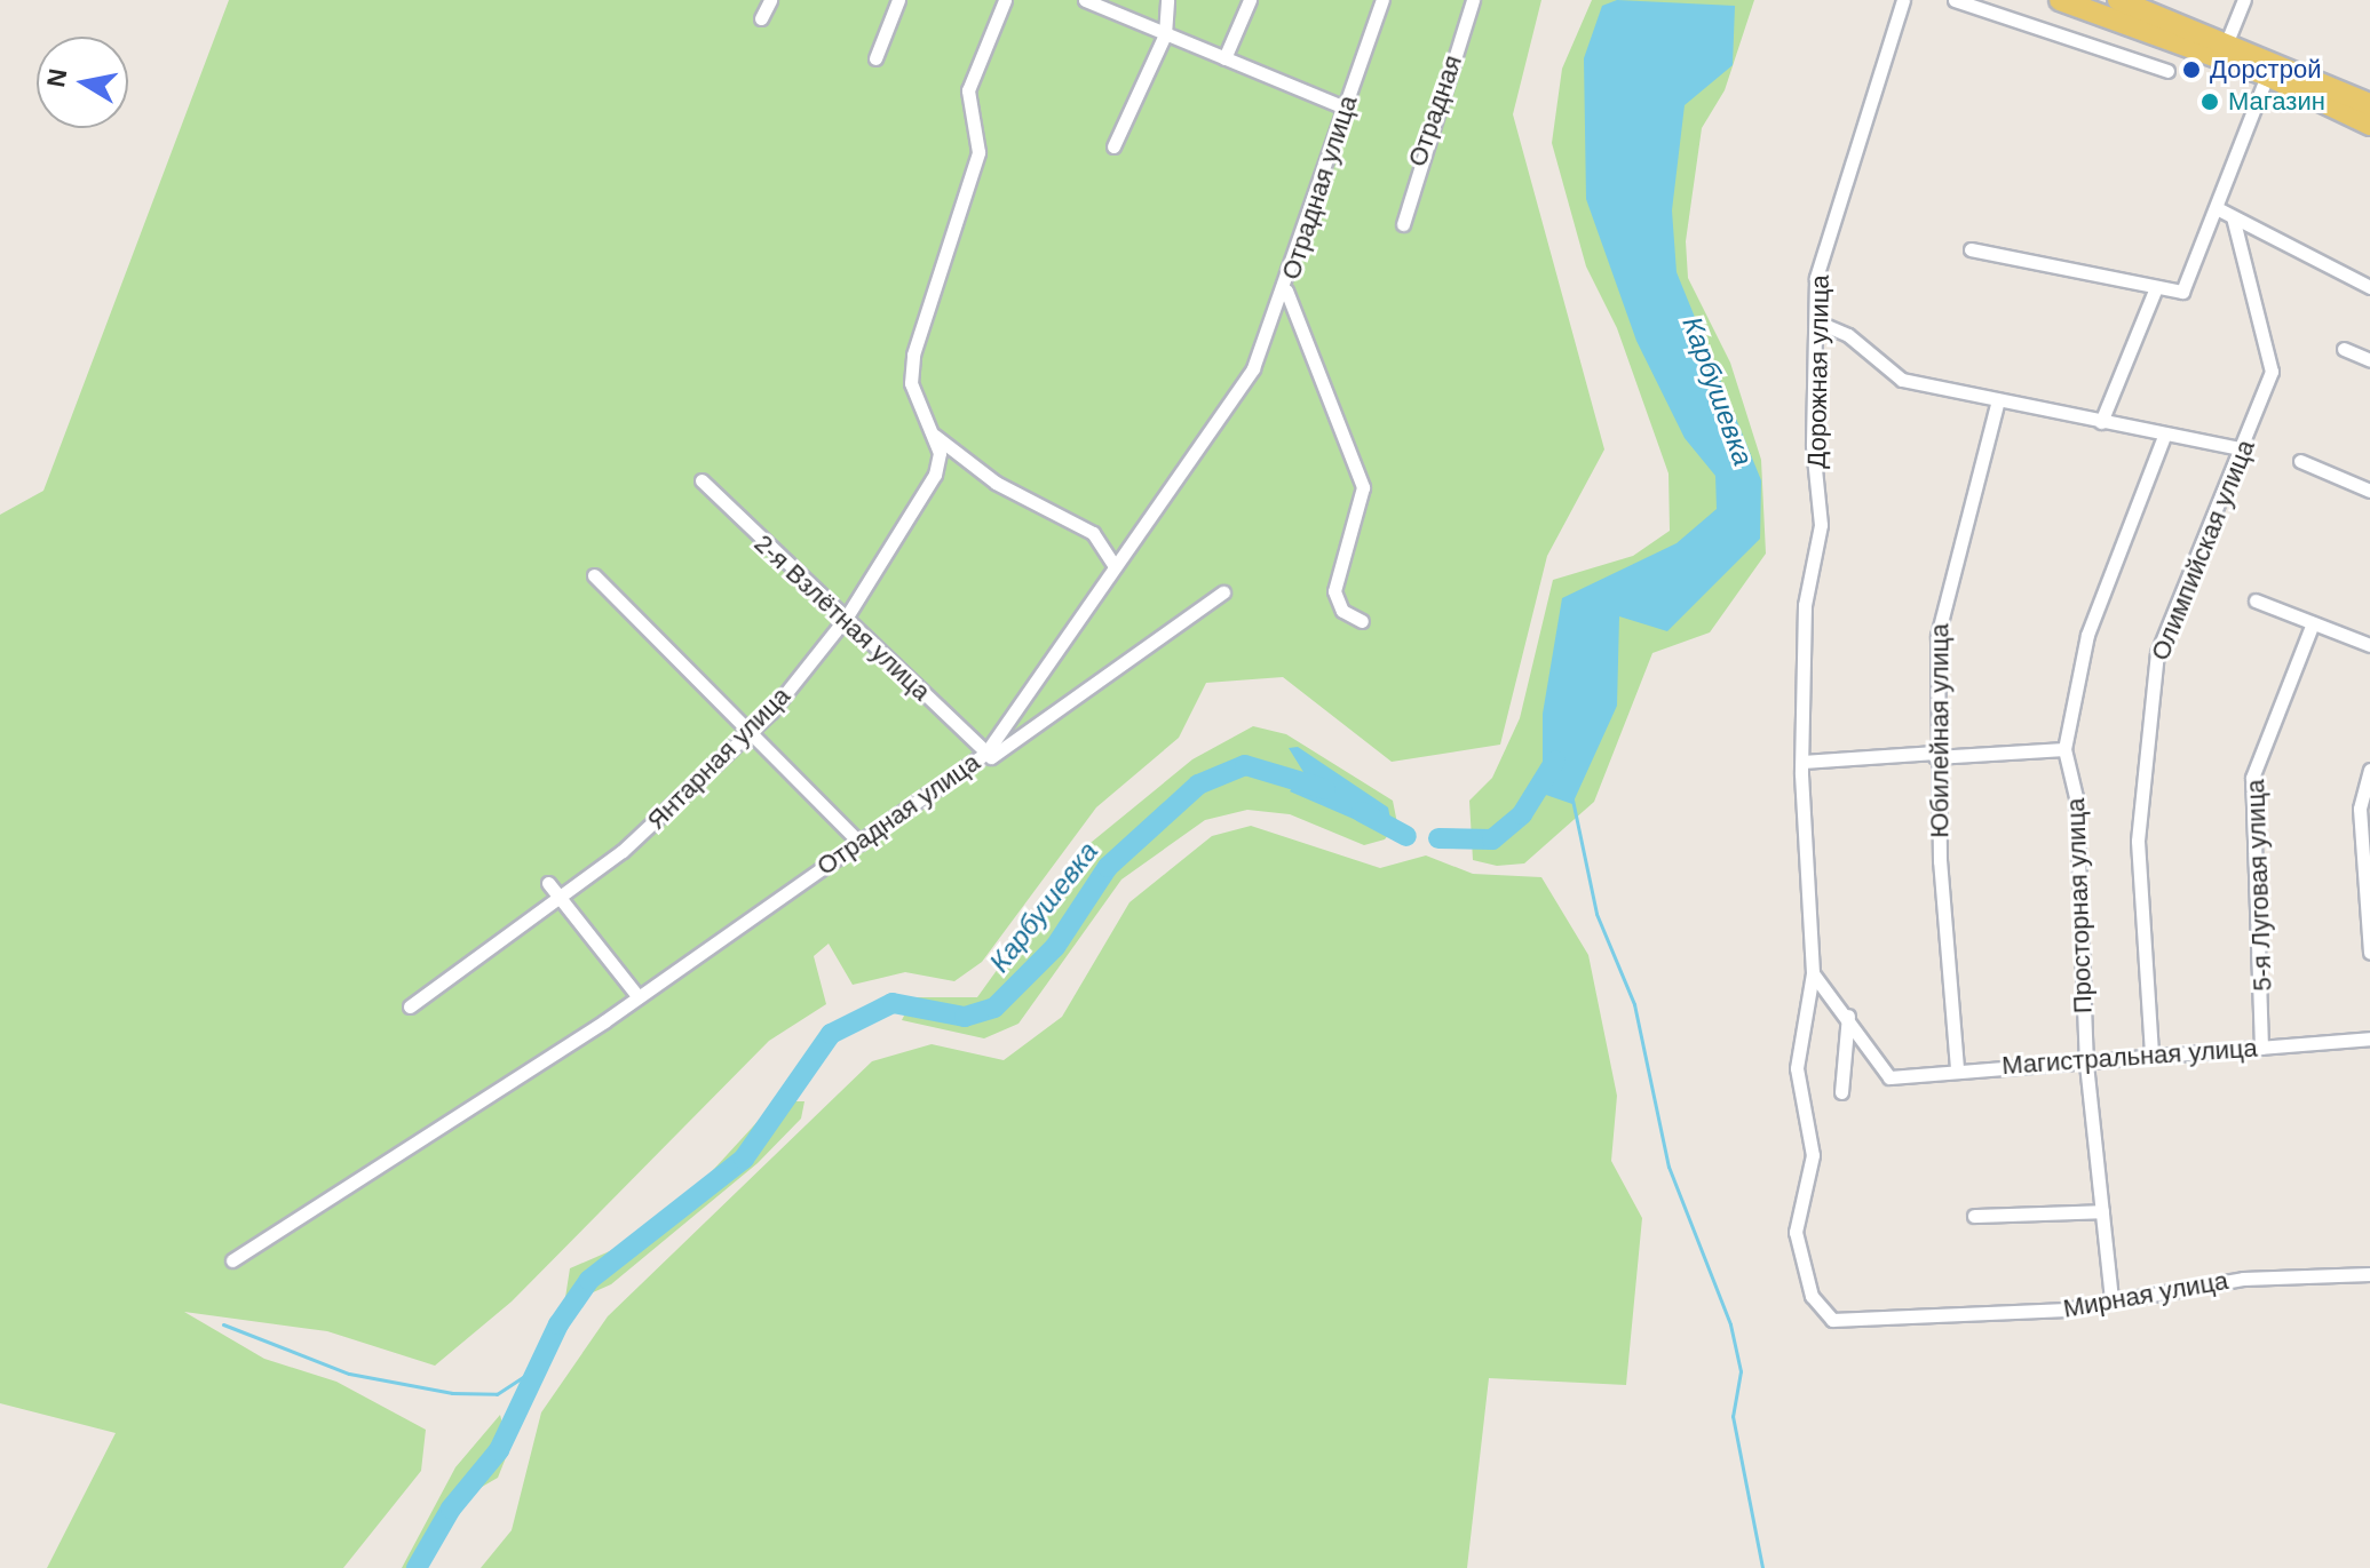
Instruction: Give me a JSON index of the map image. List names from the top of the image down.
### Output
{
  "streets": {
    "street": [
      "Отрадная",
      "Отрадная улица",
      "Дорожная улица",
      "Олимпийская улица",
      "2-я Взлётная улица",
      "Юбилейная улица",
      "Янтарная улица",
      "5-я Луговая улица",
      "Просторная улица",
      "Магистральная улица",
      "Мирная улица"
    ]
  },
  "crossings": [
    ["Отрадная улица", "2-я Взлётная улица"],
    ["Дорожная улица", "Мирная улица"],
    ["Олимпийская улица", "Магистральная улица"],
    ["2-я Взлётная улица", "Янтарная улица"],
    ["Юбилейная улица", "Магистральная улица"],
    ["5-я Луговая улица", "Магистральная улица"],
    ["Просторная улица", "Магистральная улица"],
    ["Просторная улица", "Мирная улица"]
  ],
  "water": ["Карбушевка"],
  "places": ["Дорстрой", "Магазин"],
  "north": "left"
}
